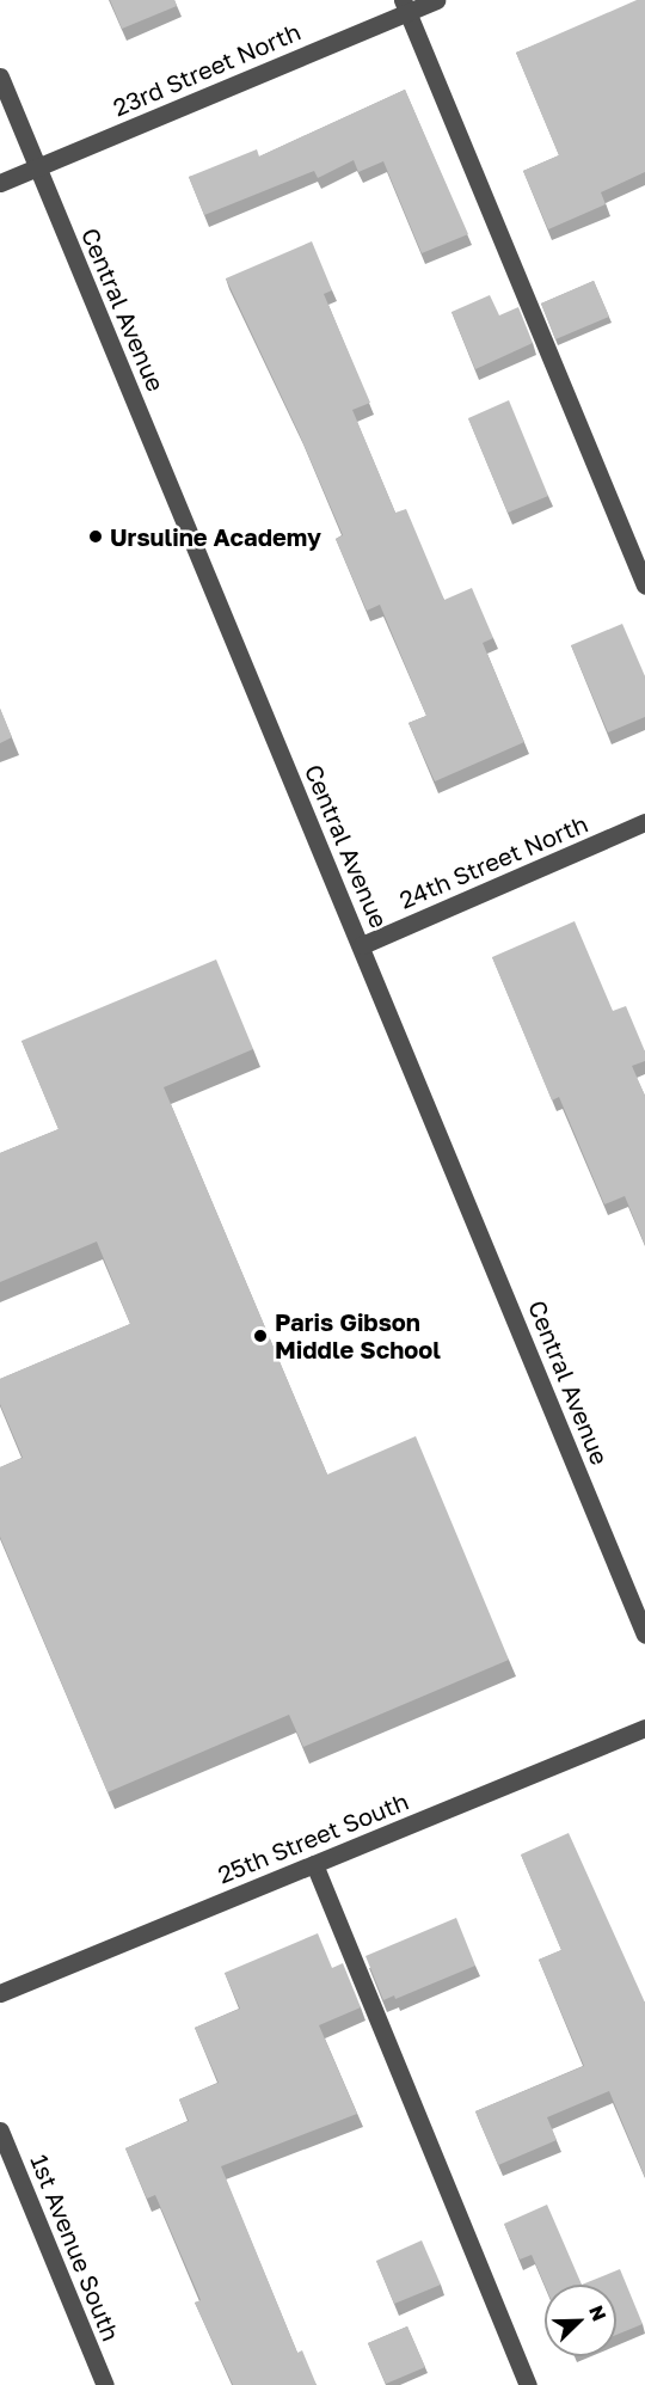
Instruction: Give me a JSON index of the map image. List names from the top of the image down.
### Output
{
  "streets": {
    "street": [
      "23rd Street North",
      "Central Avenue",
      "24th Street North",
      "25th Street South",
      "1st Avenue South"
    ]
  },
  "crossings": [
    ["23rd Street North", "Central Avenue"],
    ["Central Avenue", "24th Street North"]
  ],
  "places": ["Ursuline Academy", "Paris Gibson Middle School"],
  "north": "top right"
}
